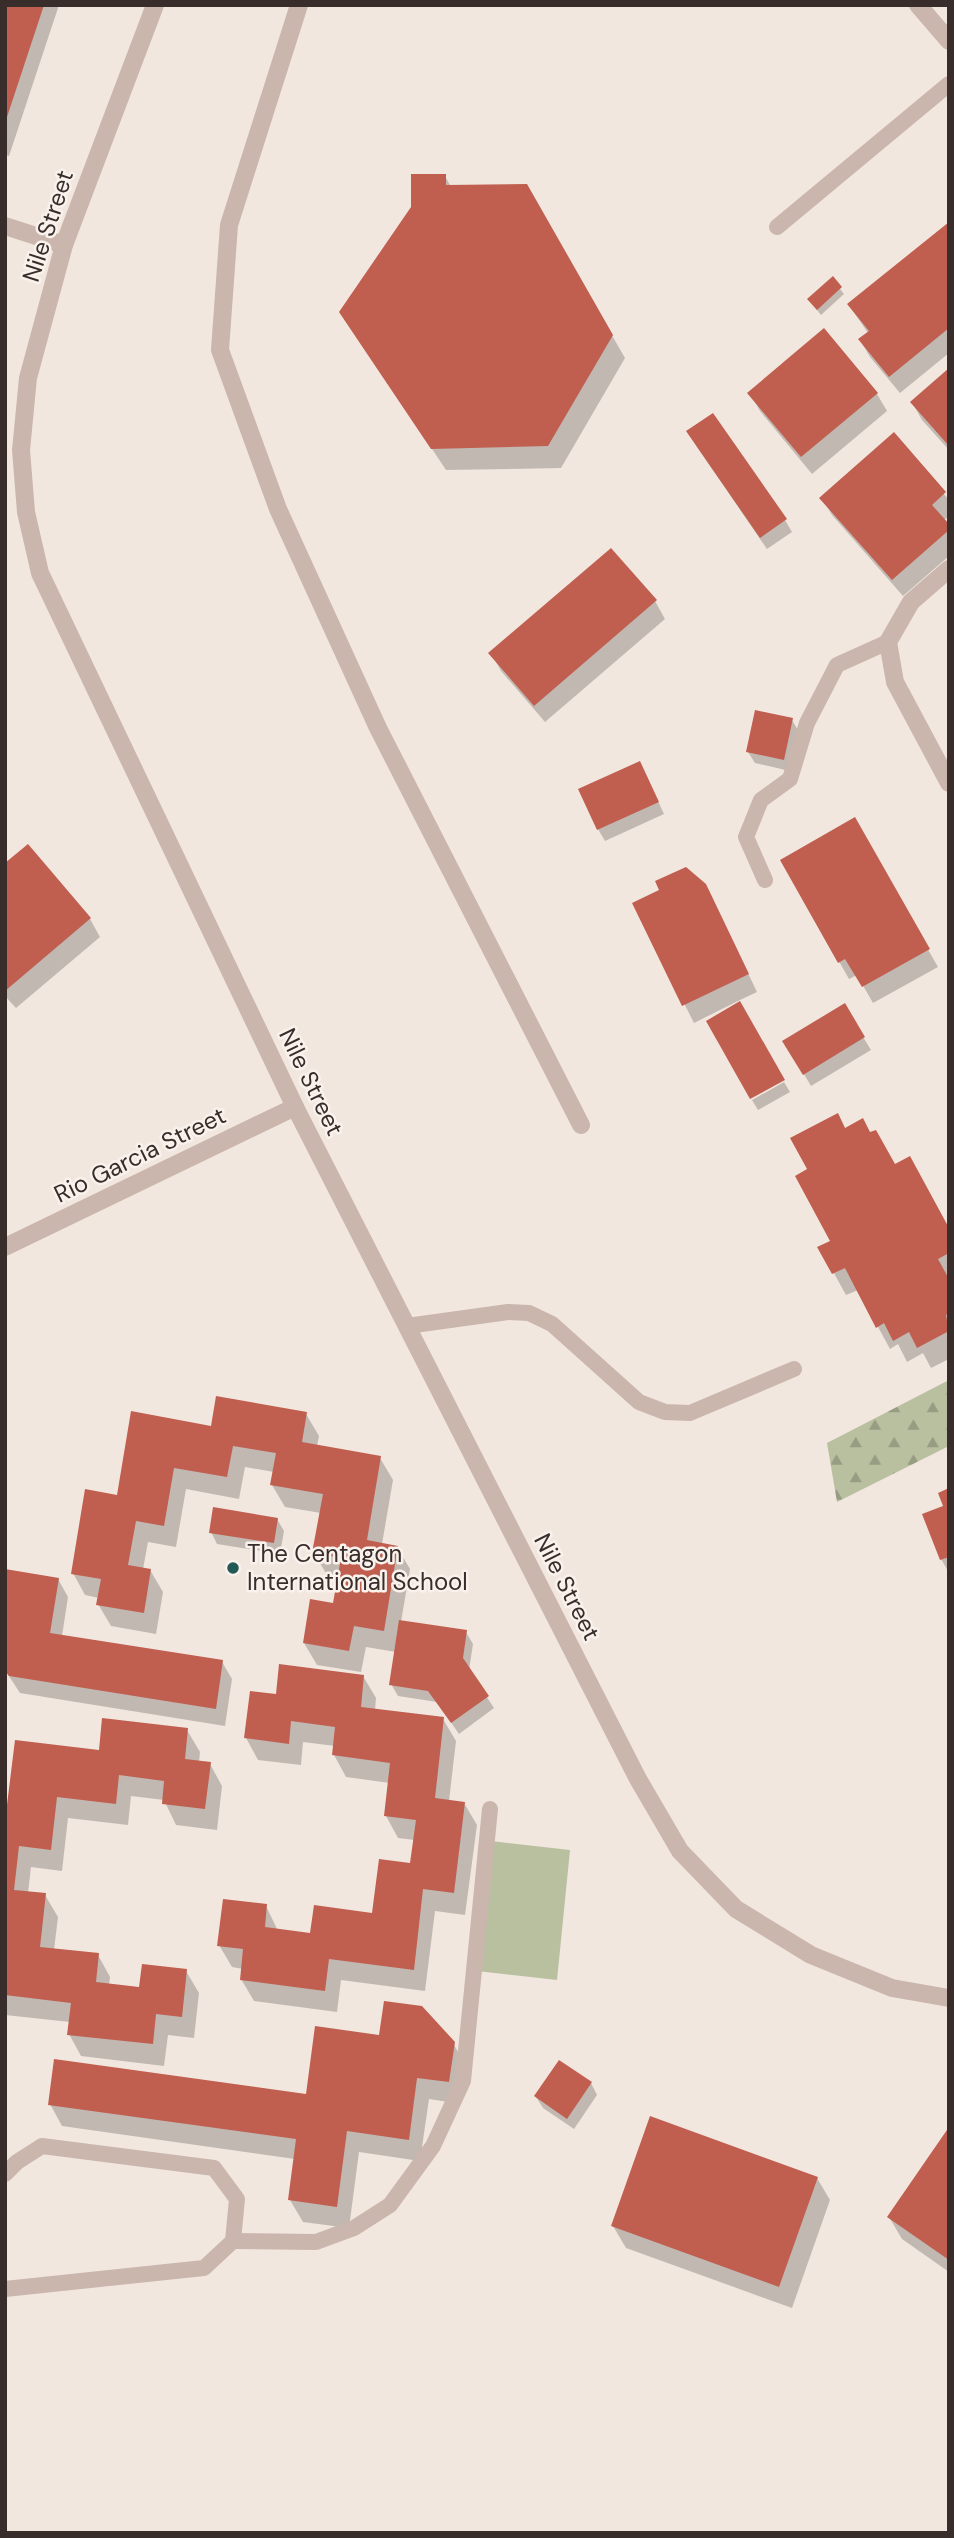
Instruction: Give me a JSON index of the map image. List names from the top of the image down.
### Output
{
  "streets": {
    "street": ["Nile Street", "Rio Garcia Street"]
  },
  "crossings": [
    ["Nile Street", "Rio Garcia Street"]
  ],
  "places": ["The Centagon International School"]
}
